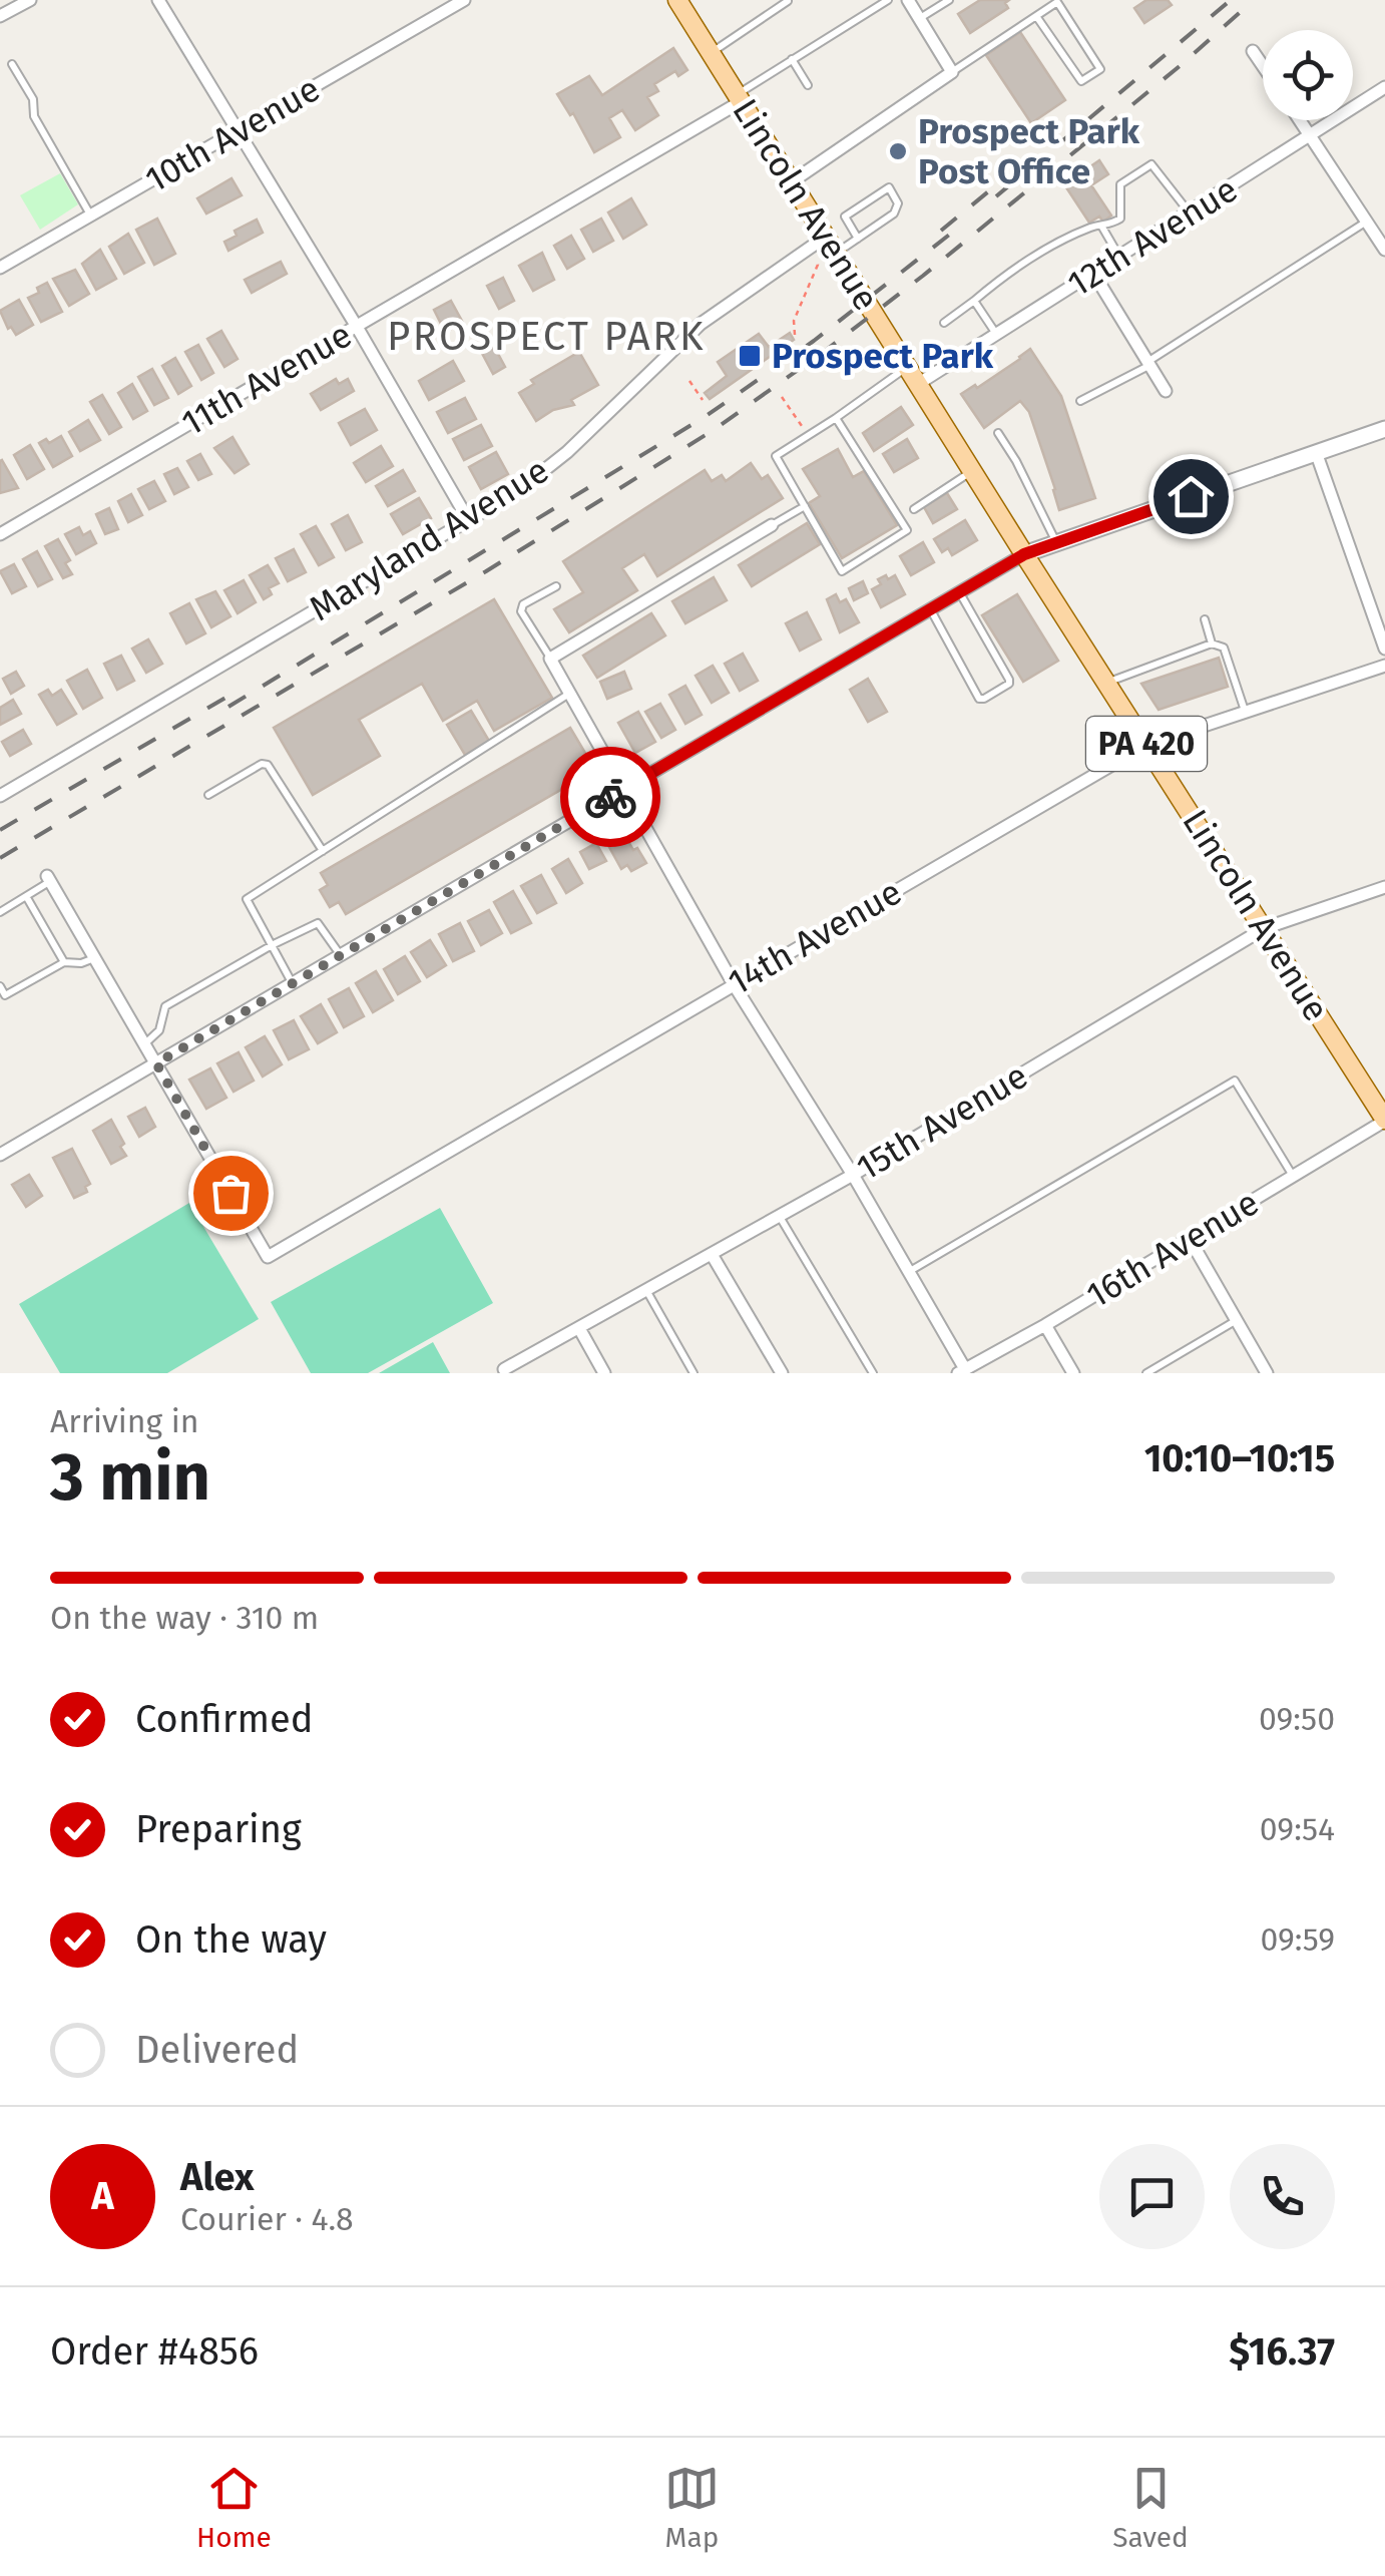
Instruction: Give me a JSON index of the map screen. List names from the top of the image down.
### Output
{
  "streets": {
    "main road": ["Lincoln Avenue", "PA 420"],
    "street": [
      "10th Avenue",
      "12th Avenue",
      "11th Avenue",
      "Maryland Avenue",
      "14th Avenue",
      "15th Avenue",
      "16th Avenue"
    ]
  },
  "crossings": [
    ["Lincoln Avenue", "12th Avenue"],
    ["Lincoln Avenue", "11th Avenue"],
    ["Lincoln Avenue", "Maryland Avenue"],
    ["Lincoln Avenue", "14th Avenue"],
    ["Lincoln Avenue", "15th Avenue"],
    ["Lincoln Avenue", "16th Avenue"]
  ],
  "districts": ["PROSPECT PARK"],
  "places": {
    "other": ["Prospect Park Post Office"],
    "transit": ["Prospect Park"]
  },
  "page": {
    "heading": ["3 min", "Arriving in", "10:10–10:15"],
    "panel": [
      "Alex",
      "Courier · 4.8",
      "Order #4856",
      "$16.37"
    ],
    "bar": "On the way · 310 m",
    "list": [
      ["Confirmed", "09:50"],
      ["Preparing", "09:54"],
      ["On the way", "09:59"],
      "Delivered"
    ],
    "round": "A",
    "tabs": ["Home", "Map", "Saved"]
  }
}
